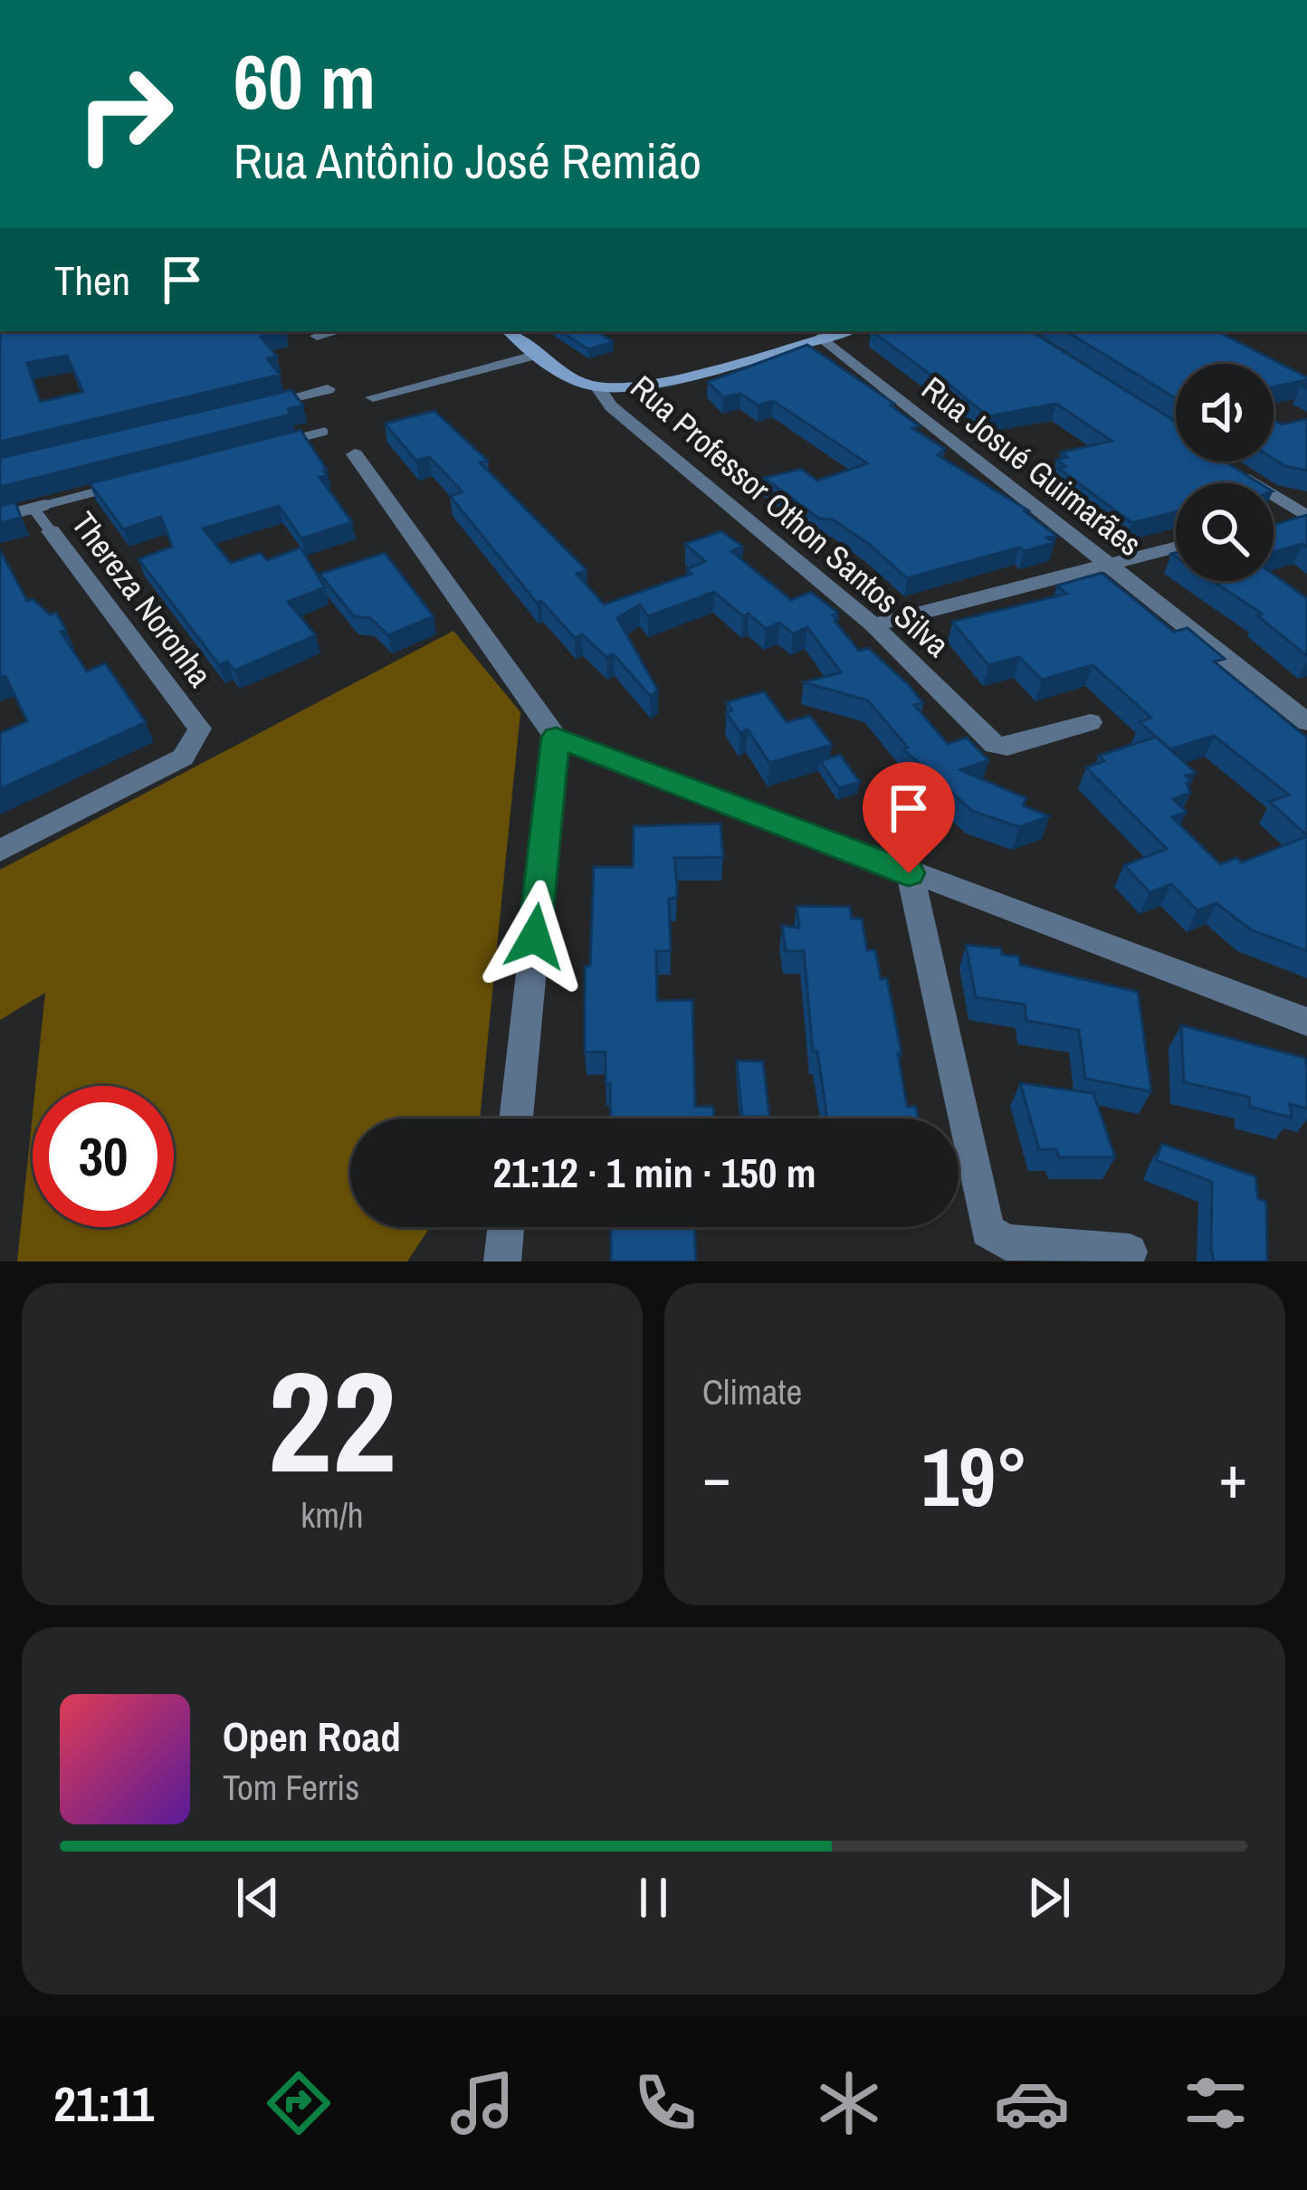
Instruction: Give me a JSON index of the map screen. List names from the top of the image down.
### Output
{
  "streets": {
    "street": ["Rua Josué Guimarães", "Rua Professor Othon Santos Silva", "Thereza Noronha"]
  },
  "page": {
    "turn": ["60 m", "Rua Antônio José Remião"],
    "then": "Then",
    "limit": "30",
    "trip": "21:12 · 1 min · 150 m",
    "tile": [
      ["22", "km/h"],
      "Climate"
    ],
    "heat": ["−", "19°", "+"],
    "song": ["Open Road", "Tom Ferris"],
    "tabs": "21:11"
  }
}
